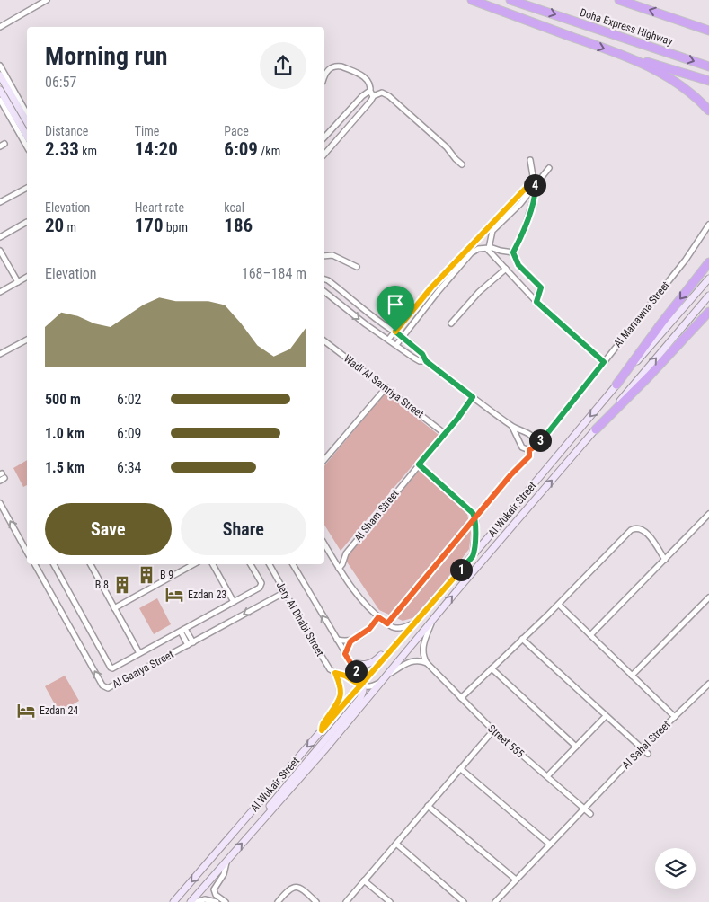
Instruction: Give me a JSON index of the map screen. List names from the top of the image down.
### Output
{
  "streets": {
    "highway": ["Doha Express Highway"],
    "main road": ["Al Wukair Street"],
    "street": [
      "Al Marrawna Street",
      "Wadi Al Samriya Street",
      "Al Sham Street",
      "Jery Al Dhabi Street",
      "Al Gaaiya Street",
      "Street 555",
      "Al Sahal Street"
    ]
  },
  "crossings": [
    ["Wadi Al Samriya Street", "Al Sham Street"],
    ["Al Wukair Street", "Jery Al Dhabi Street"],
    ["Jery Al Dhabi Street", "Al Gaaiya Street"],
    ["Street 555", "Al Sahal Street"]
  ],
  "places": {
    "building": ["B 9", "B 8"],
    "hotel": ["Ezdan 23", "Ezdan 24"]
  },
  "page": {
    "heading": ["Morning run", "06:57"],
    "stats": [
      ["Distance", "2.33 km"],
      ["Time", "14:20"],
      ["Pace", "6:09 /km"],
      ["Elevation", "20 m"],
      ["Heart rate", "170 bpm"],
      ["kcal", "186"]
    ],
    "pins": [
      "4",
      "3",
      "1",
      "2"
    ],
    "chart": ["Elevation", "168–184 m"],
    "list": [
      {
        "name": "500 m",
        "note": "6:02"
      },
      {
        "name": "1.0 km",
        "note": "6:09"
      },
      {
        "name": "1.5 km",
        "note": "6:34"
      }
    ],
    "buttons": ["Save", "Share"]
  }
}
